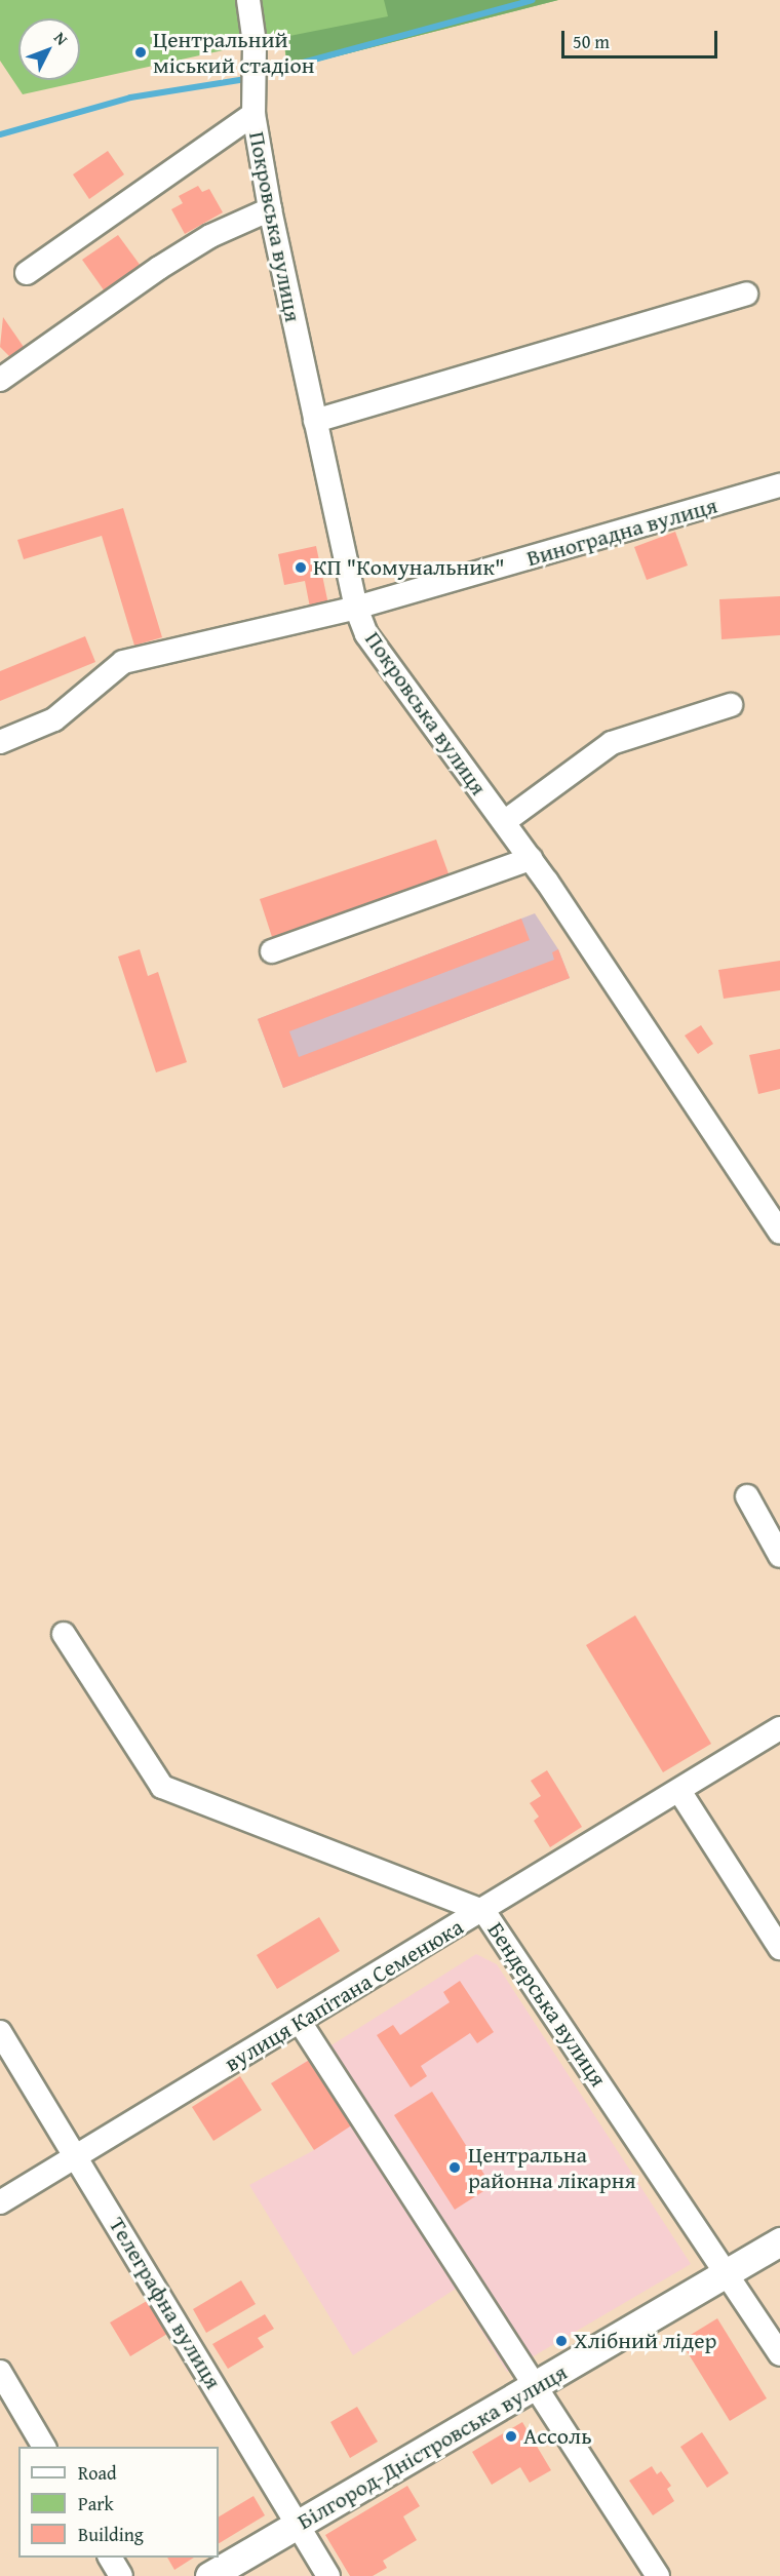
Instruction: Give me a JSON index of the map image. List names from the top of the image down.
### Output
{
  "streets": {
    "main road": ["Білгород-Дністровська вулиця"],
    "street": [
      "Покровська вулиця",
      "Виноградна вулиця",
      "вулиця Капітана Семенюка",
      "Бендерська вулиця",
      "Телеграфна вулиця"
    ]
  },
  "crossings": [
    ["Покровська вулиця", "Виноградна вулиця"],
    ["вулиця Капітана Семенюка", "Бендерська вулиця"],
    ["вулиця Капітана Семенюка", "Телеграфна вулиця"],
    ["Бендерська вулиця", "Білгород-Дністровська вулиця"],
    ["Телеграфна вулиця", "Білгород-Дністровська вулиця"]
  ],
  "places": [
    "Центральний міський стадіон",
    "КП \"Комунальник\"",
    "Центральна районна лікарня",
    "Хлібний лідер",
    "Ассоль"
  ],
  "legend": ["Road", "Park", "Building"],
  "scale_bar": "50 m",
  "north": "top right"
}
